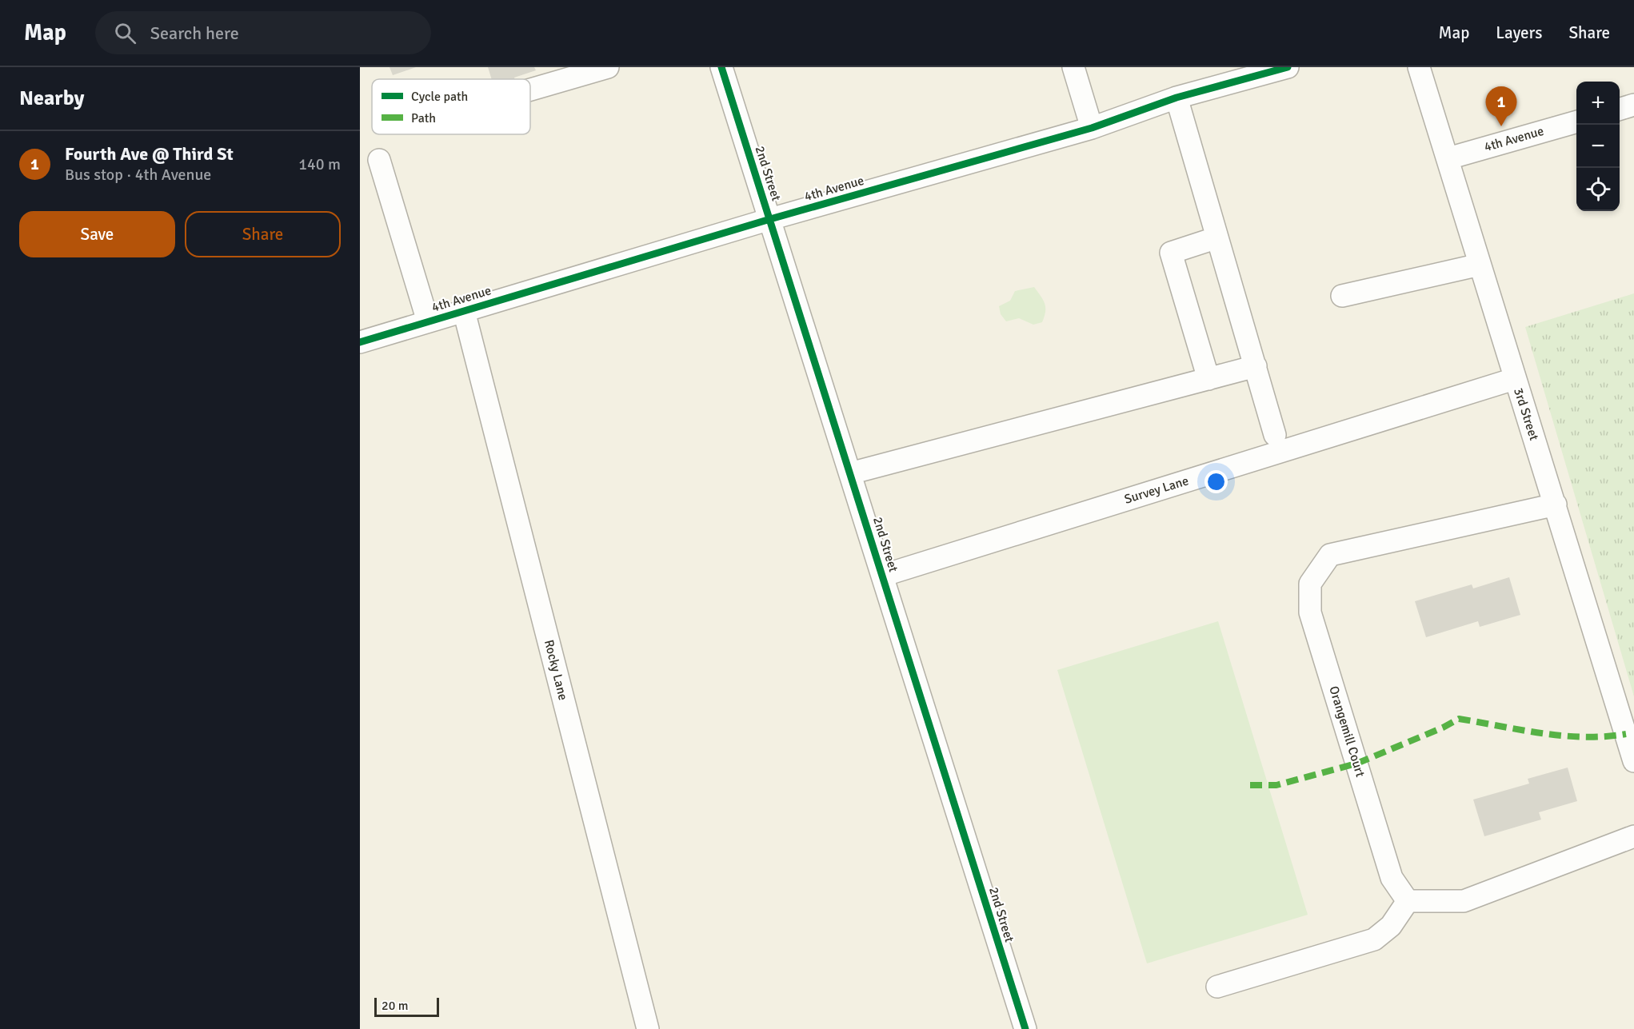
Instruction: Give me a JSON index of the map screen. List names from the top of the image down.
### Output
{
  "streets": {
    "street": [
      "4th Avenue",
      "2nd Street",
      "3rd Street",
      "Survey Lane",
      "Rocky Lane",
      "Orangemill Court"
    ]
  },
  "crossings": [
    ["4th Avenue", "2nd Street"],
    ["4th Avenue", "3rd Street"],
    ["4th Avenue", "Rocky Lane"],
    ["2nd Street", "Survey Lane"],
    ["3rd Street", "Survey Lane"],
    ["3rd Street", "Orangemill Court"]
  ],
  "legend": ["Cycle path", "Path"],
  "scale_bar": "20 m",
  "page": {
    "header": "Map",
    "search": "Search here",
    "nav": ["Map", "Layers", "Share"],
    "heading": "Nearby",
    "map_buttons": ["+", "−"],
    "pins": "1",
    "list": [
      {
        "mark": "1",
        "name": "Fourth Ave @ Third St",
        "note": "Bus stop · 4th Avenue",
        "value": "140 m"
      }
    ],
    "buttons": ["Save", "Share"],
    "scale": "20 m"
  }
}
